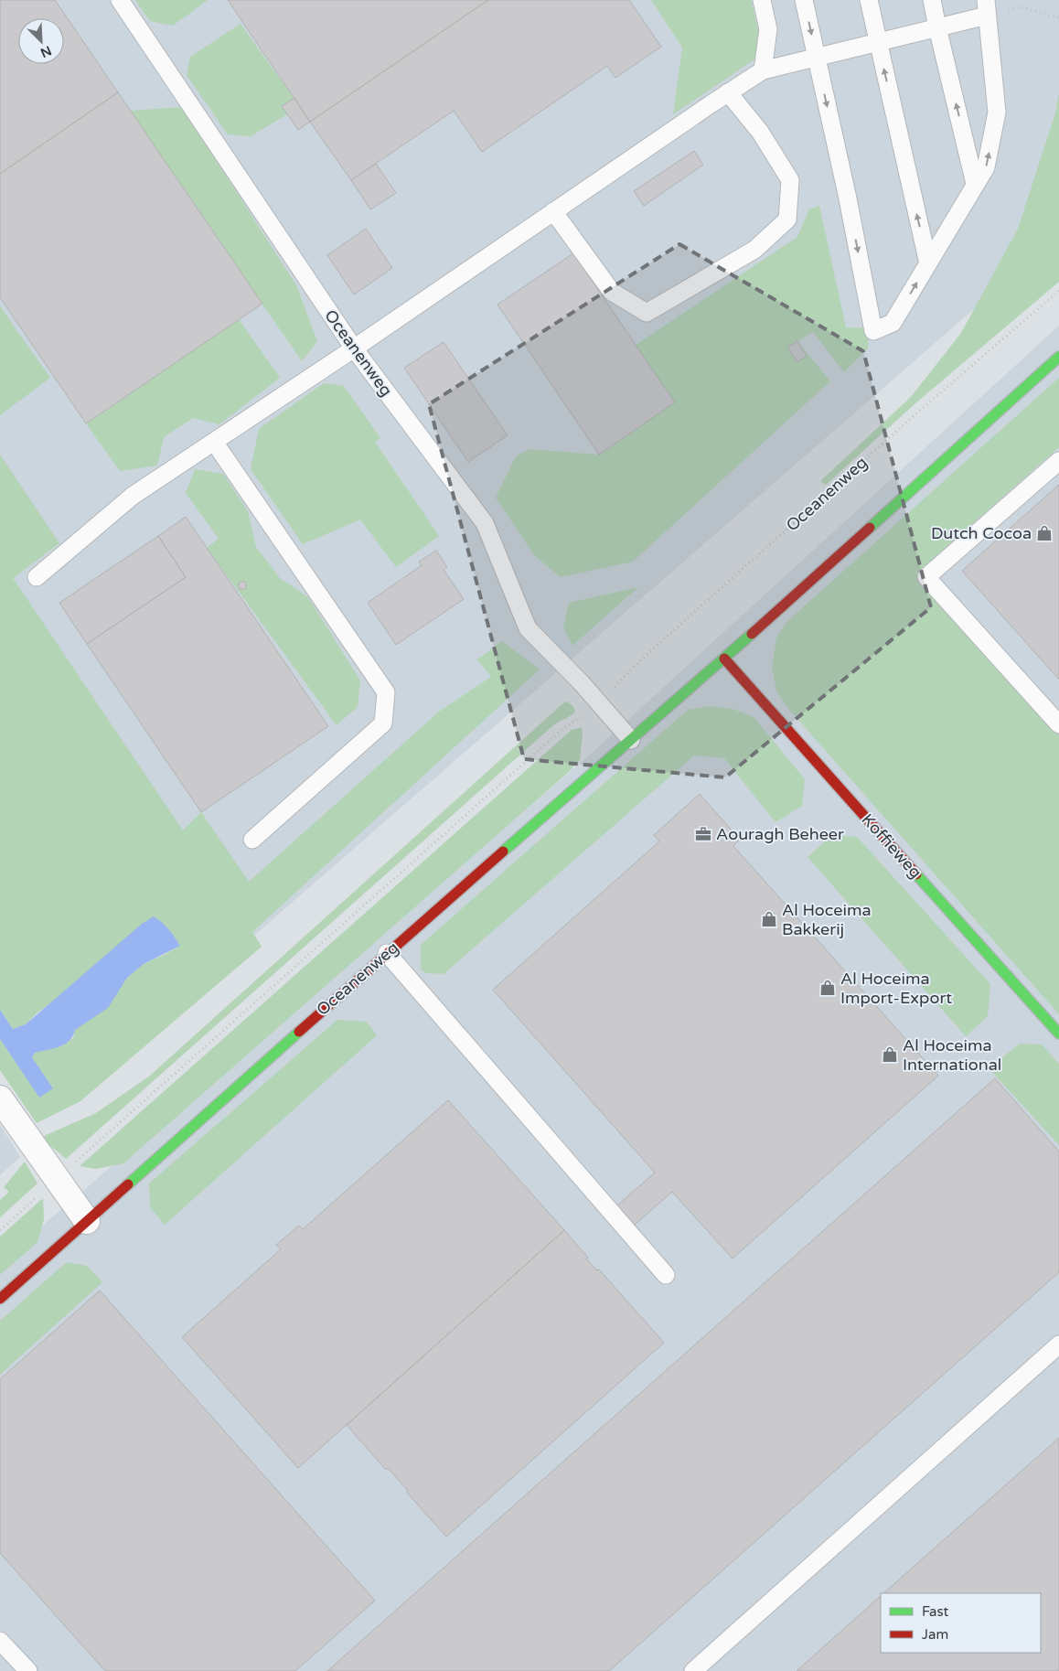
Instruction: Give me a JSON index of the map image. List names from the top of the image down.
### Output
{
  "streets": {
    "street": ["Oceanenweg", "Koffieweg"]
  },
  "crossings": [
    ["Oceanenweg", "Koffieweg"]
  ],
  "places": {
    "shop": [
      "Dutch Cocoa",
      "Al Hoceima Bakkerij",
      "Al Hoceima Import-Export",
      "Al Hoceima International"
    ],
    "office": ["Aouragh Beheer"]
  },
  "legend": ["Fast", "Jam"],
  "north": "bottom right"
}
